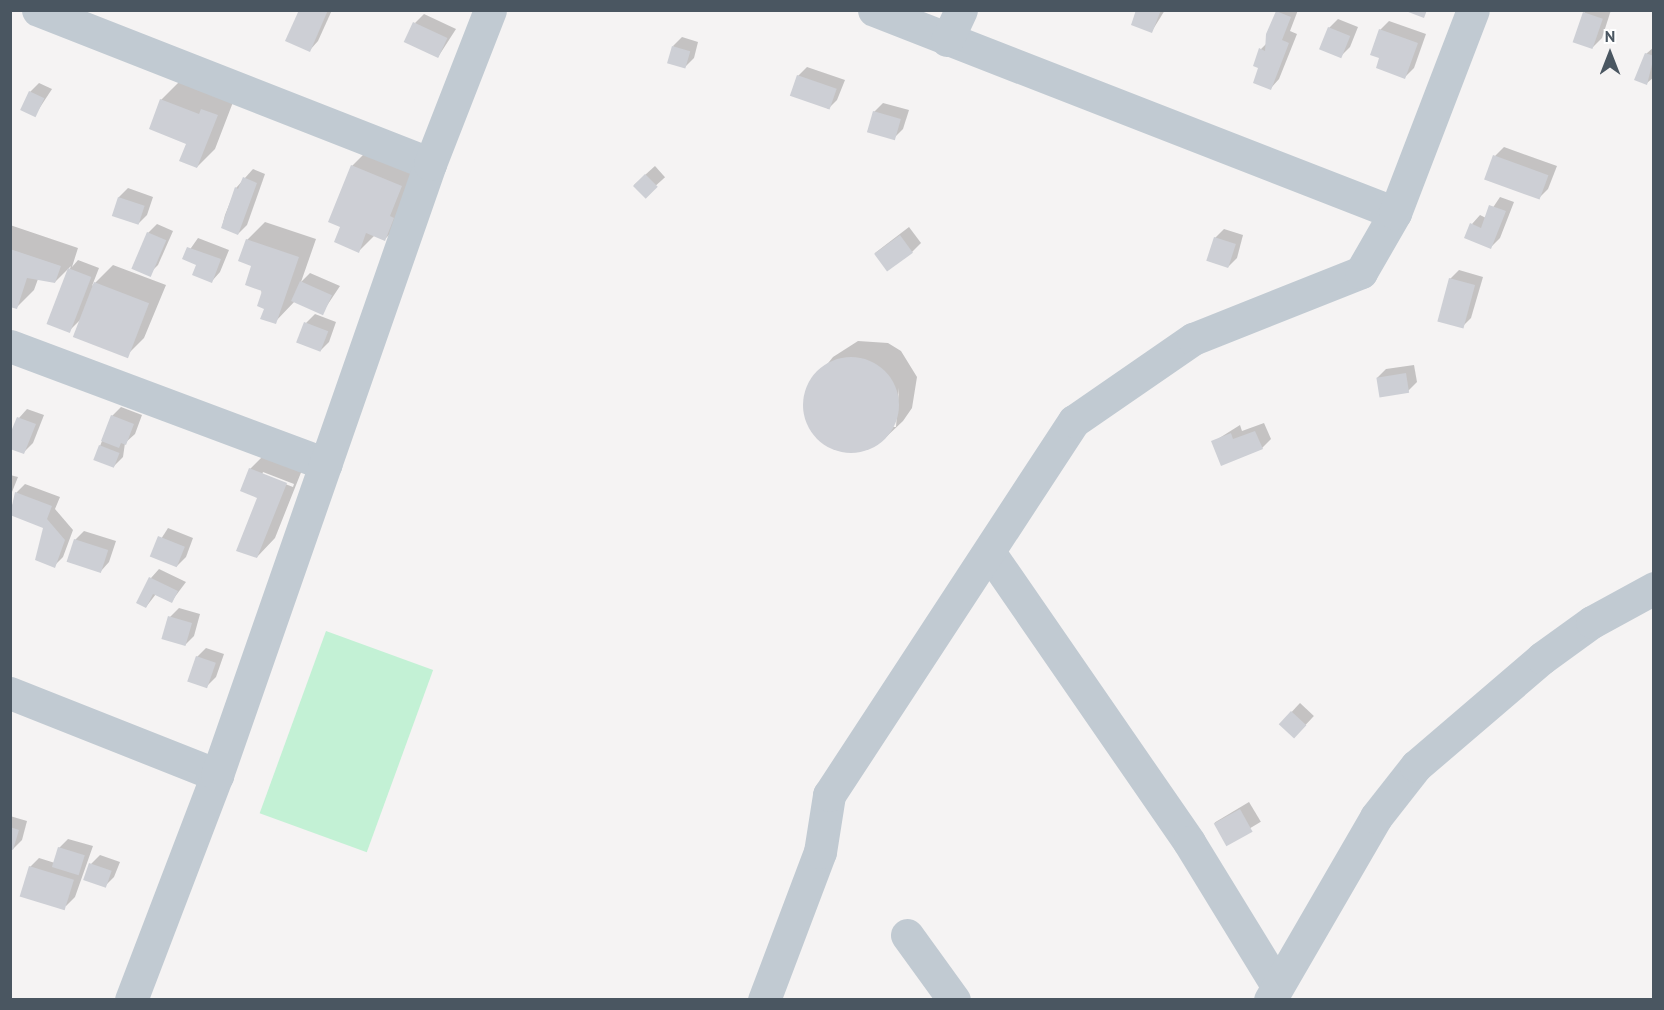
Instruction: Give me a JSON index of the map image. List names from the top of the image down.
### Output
{
  "north": "top"
}
